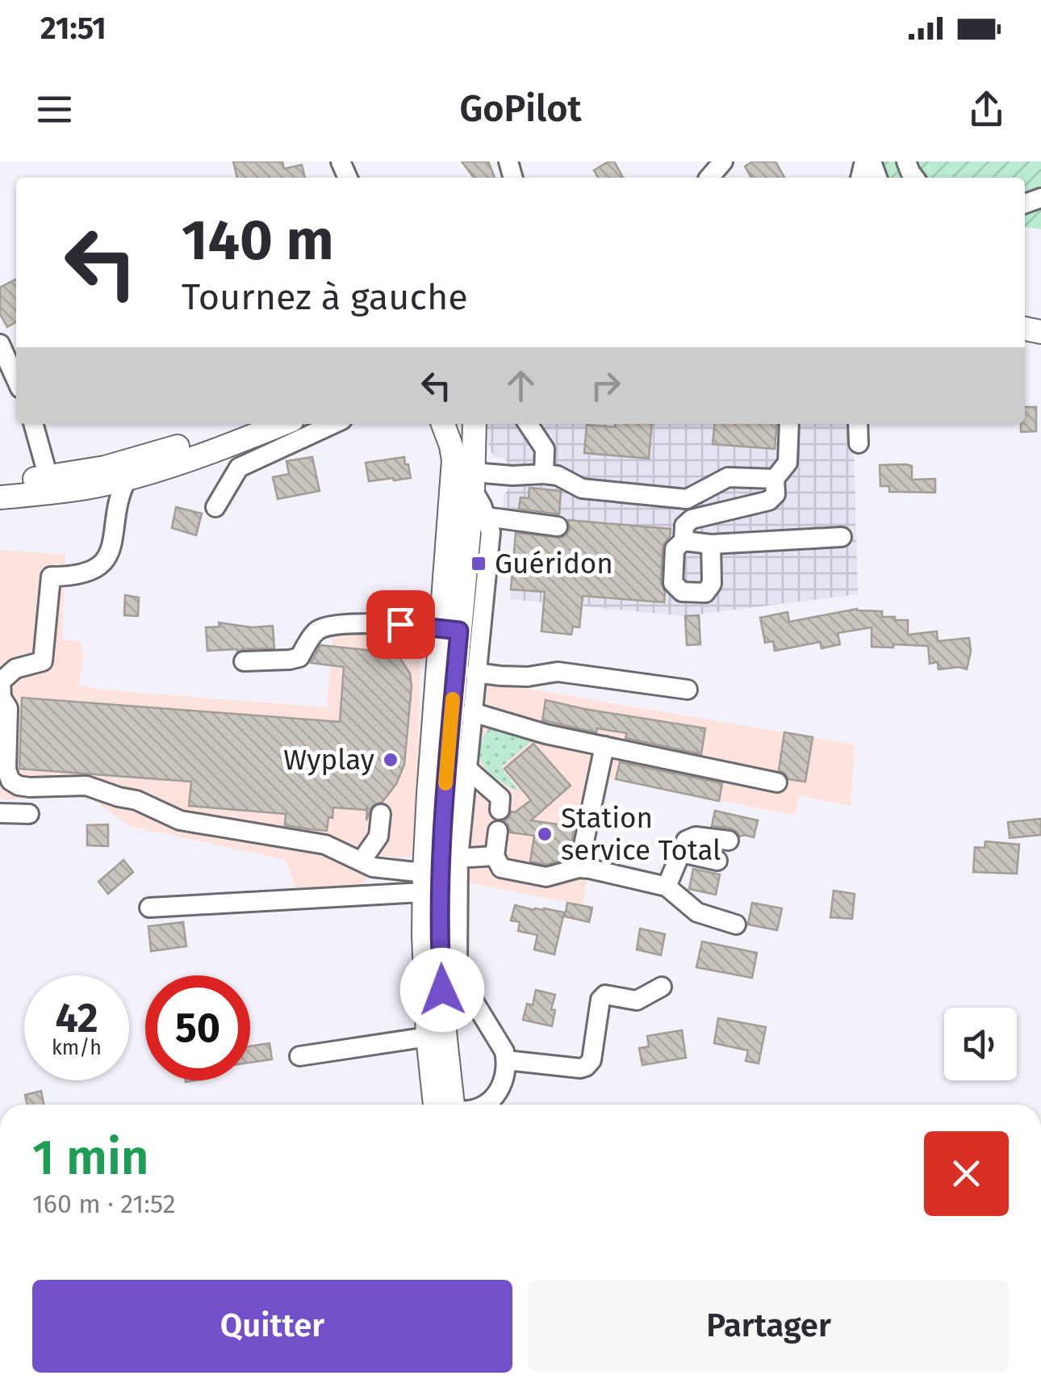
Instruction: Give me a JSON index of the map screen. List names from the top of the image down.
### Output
{
  "places": {
    "transit": ["Guéridon"],
    "other": ["Wyplay", "Station service Total"]
  },
  "page": {
    "status": "21:51",
    "header": "GoPilot",
    "turn": ["140 m", "Tournez à gauche"],
    "speed": "42 km/h",
    "limit": "50",
    "heading": ["1 min", "160 m · 21:52"],
    "buttons": ["Quitter", "Partager"]
  }
}
